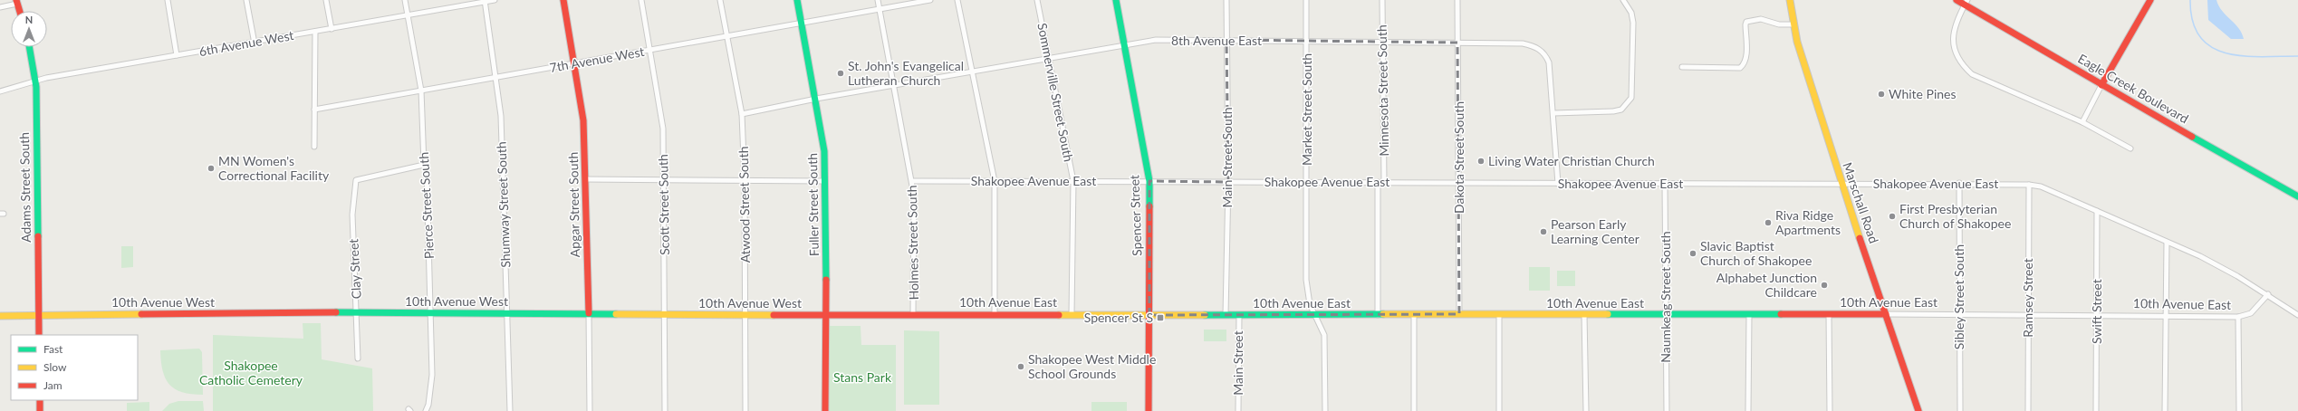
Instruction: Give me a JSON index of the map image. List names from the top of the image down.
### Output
{
  "streets": {
    "main road": [
      "Eagle Creek Boulevard",
      "Adams Street South",
      "Marschall Road",
      "Apgar Street South",
      "Fuller Street South",
      "Spencer Street",
      "10th Avenue West",
      "10th Avenue East"
    ],
    "street": [
      "8th Avenue East",
      "6th Avenue West",
      "7th Avenue West",
      "Minnesota Street South",
      "Sommerville Street South",
      "Market Street South",
      "Main Street South",
      "Dakota Street South",
      "Shakopee Avenue East",
      "Shumway Street South",
      "Scott Street South",
      "Atwood Street South",
      "Pierce Street South",
      "Holmes Street South",
      "Clay Street",
      "Naumkeag Street South",
      "Sibley Street South",
      "Ramsey Street",
      "Swift Street",
      "Main Street"
    ]
  },
  "crossings": [
    ["8th Avenue East", "Minnesota Street South"],
    ["8th Avenue East", "Sommerville Street South"],
    ["8th Avenue East", "Market Street South"],
    ["8th Avenue East", "Main Street South"],
    ["8th Avenue East", "Dakota Street South"],
    ["8th Avenue East", "Atwood Street South"],
    ["8th Avenue East", "Fuller Street South"],
    ["8th Avenue East", "Spencer Street"],
    ["8th Avenue East", "Holmes Street South"],
    ["6th Avenue West", "Adams Street South"],
    ["6th Avenue West", "Shumway Street South"],
    ["6th Avenue West", "Pierce Street South"],
    ["7th Avenue West", "Shumway Street South"],
    ["7th Avenue West", "Apgar Street South"],
    ["7th Avenue West", "Scott Street South"],
    ["7th Avenue West", "Atwood Street South"],
    ["7th Avenue West", "Fuller Street South"],
    ["7th Avenue West", "Pierce Street South"],
    ["7th Avenue West", "Holmes Street South"],
    ["Minnesota Street South", "Shakopee Avenue East"],
    ["Sommerville Street South", "Shakopee Avenue East"],
    ["Sommerville Street South", "10th Avenue East"],
    ["Market Street South", "Shakopee Avenue East"],
    ["Market Street South", "10th Avenue East"],
    ["Main Street South", "Shakopee Avenue East"],
    ["Main Street South", "10th Avenue East"],
    ["Dakota Street South", "Shakopee Avenue East"],
    ["Dakota Street South", "10th Avenue East"],
    ["Shakopee Avenue East", "Marschall Road"],
    ["Shakopee Avenue East", "Spencer Street"],
    ["Shakopee Avenue East", "Holmes Street South"],
    ["Shakopee Avenue East", "Naumkeag Street South"],
    ["Shakopee Avenue East", "Sibley Street South"],
    ["Shakopee Avenue East", "Ramsey Street"],
    ["Shakopee Avenue East", "10th Avenue East"],
    ["Shakopee Avenue East", "Swift Street"],
    ["Adams Street South", "10th Avenue West"],
    ["Marschall Road", "10th Avenue East"],
    ["Shumway Street South", "10th Avenue West"],
    ["Apgar Street South", "10th Avenue West"],
    ["Scott Street South", "10th Avenue West"],
    ["Atwood Street South", "10th Avenue West"],
    ["Fuller Street South", "10th Avenue West"],
    ["Pierce Street South", "Clay Street"],
    ["Pierce Street South", "10th Avenue West"],
    ["Spencer Street", "10th Avenue East"],
    ["Holmes Street South", "10th Avenue West"],
    ["Holmes Street South", "10th Avenue East"],
    ["Clay Street", "10th Avenue West"],
    ["Naumkeag Street South", "10th Avenue East"],
    ["Sibley Street South", "10th Avenue East"],
    ["Ramsey Street", "10th Avenue East"],
    ["10th Avenue West", "10th Avenue East"],
    ["10th Avenue East", "Swift Street"],
    ["10th Avenue East", "Main Street"]
  ],
  "parks": ["Shakopee Catholic Cemetery", "Stans Park"],
  "places": {
    "other": [
      "St. John's Evangelical Lutheran Church",
      "White Pines",
      "Living Water Christian Church",
      "MN Women's Correctional Facility",
      "First Presbyterian Church of Shakopee",
      "Riva Ridge Apartments",
      "Pearson Early Learning Center",
      "Slavic Baptist Church of Shakopee",
      "Alphabet Junction Childcare",
      "Shakopee West Middle School Grounds"
    ],
    "transit": ["Spencer St S"]
  },
  "legend": ["Fast", "Slow", "Jam"],
  "north": "top"
}
